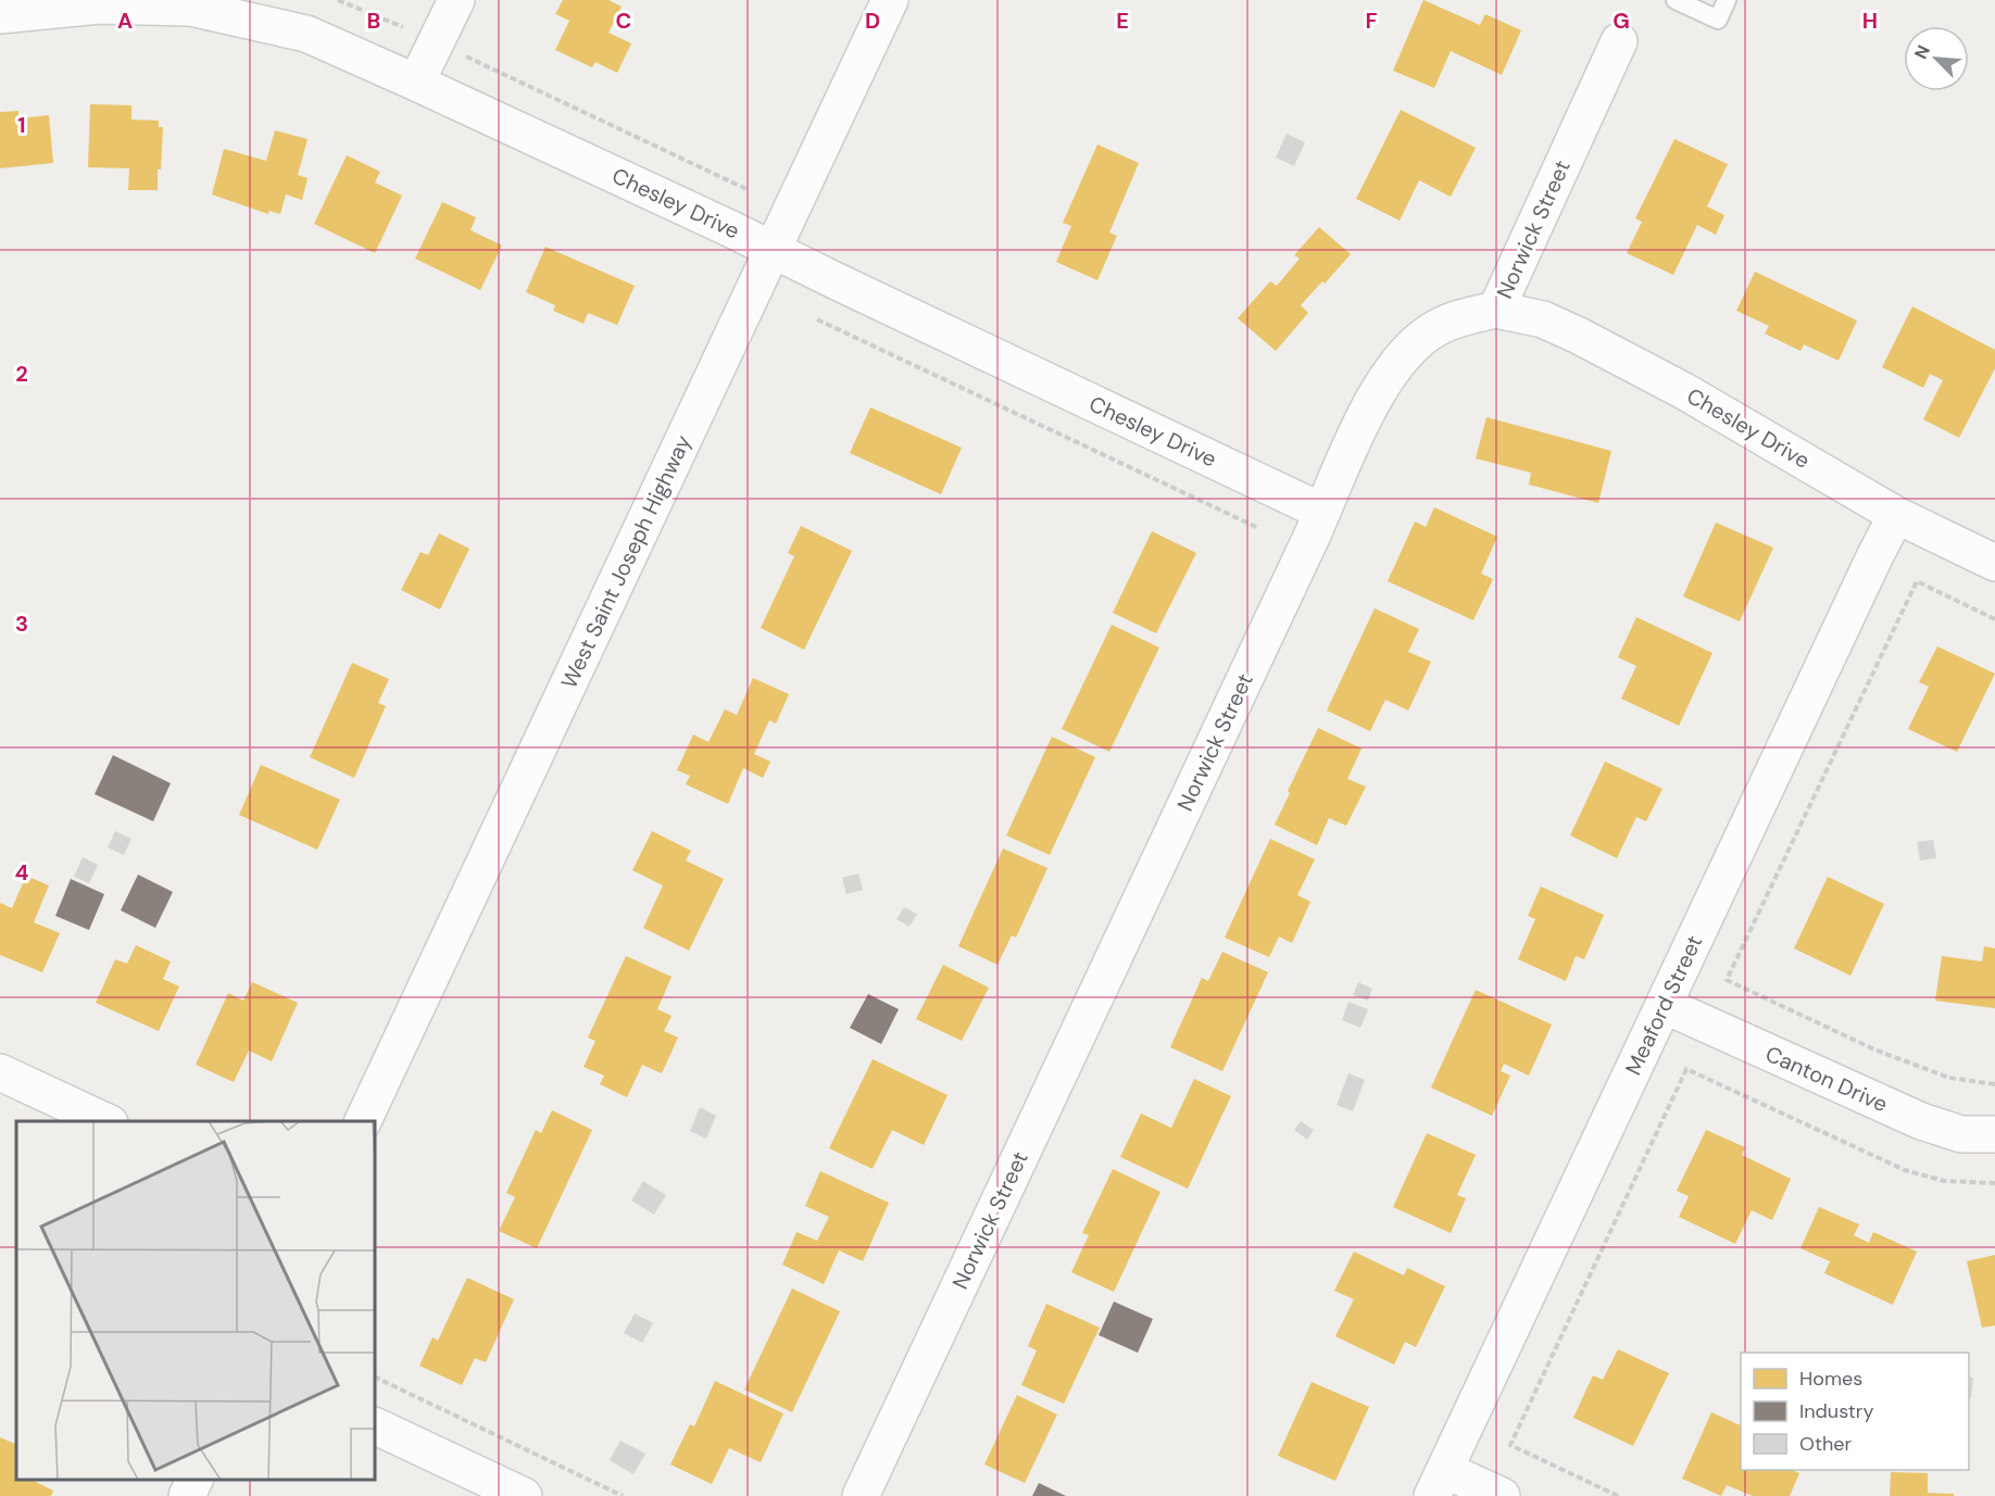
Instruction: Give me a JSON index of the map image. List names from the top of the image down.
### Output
{
  "streets": {
    "street": [
      "Chesley Drive",
      "Norwick Street",
      "West Saint Joseph Highway",
      "Meaford Street",
      "Canton Drive"
    ]
  },
  "crossings": [
    ["Chesley Drive", "Norwick Street"],
    ["Chesley Drive", "West Saint Joseph Highway"],
    ["Chesley Drive", "Meaford Street"],
    ["Meaford Street", "Canton Drive"]
  ],
  "legend": ["Homes", "Industry", "Other"],
  "north": "top left",
  "grid": {
    "columns": [
      "A",
      "B",
      "C",
      "D",
      "E",
      "F",
      "G",
      "H"
    ],
    "rows": [
      "1",
      "2",
      "3",
      "4"
    ]
  }
}
